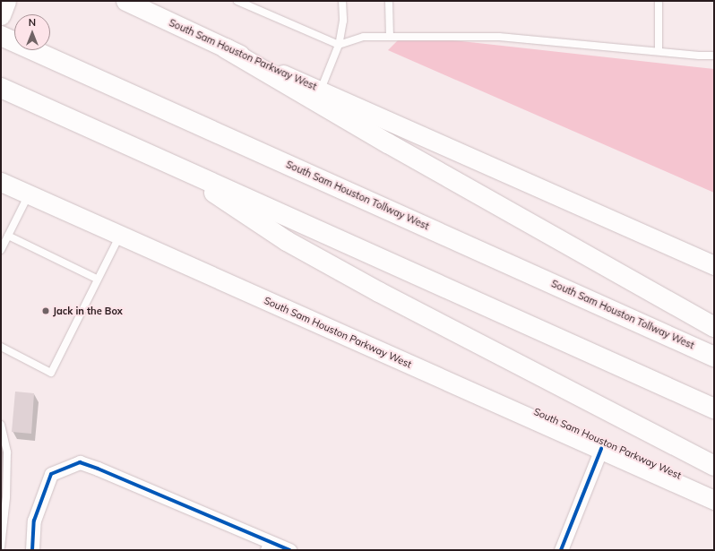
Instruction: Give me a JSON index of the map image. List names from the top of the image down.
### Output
{
  "streets": {
    "highway": ["South Sam Houston Tollway West"],
    "main road": ["South Sam Houston Parkway West"]
  },
  "places": ["Jack in the Box"],
  "north": "top"
}
